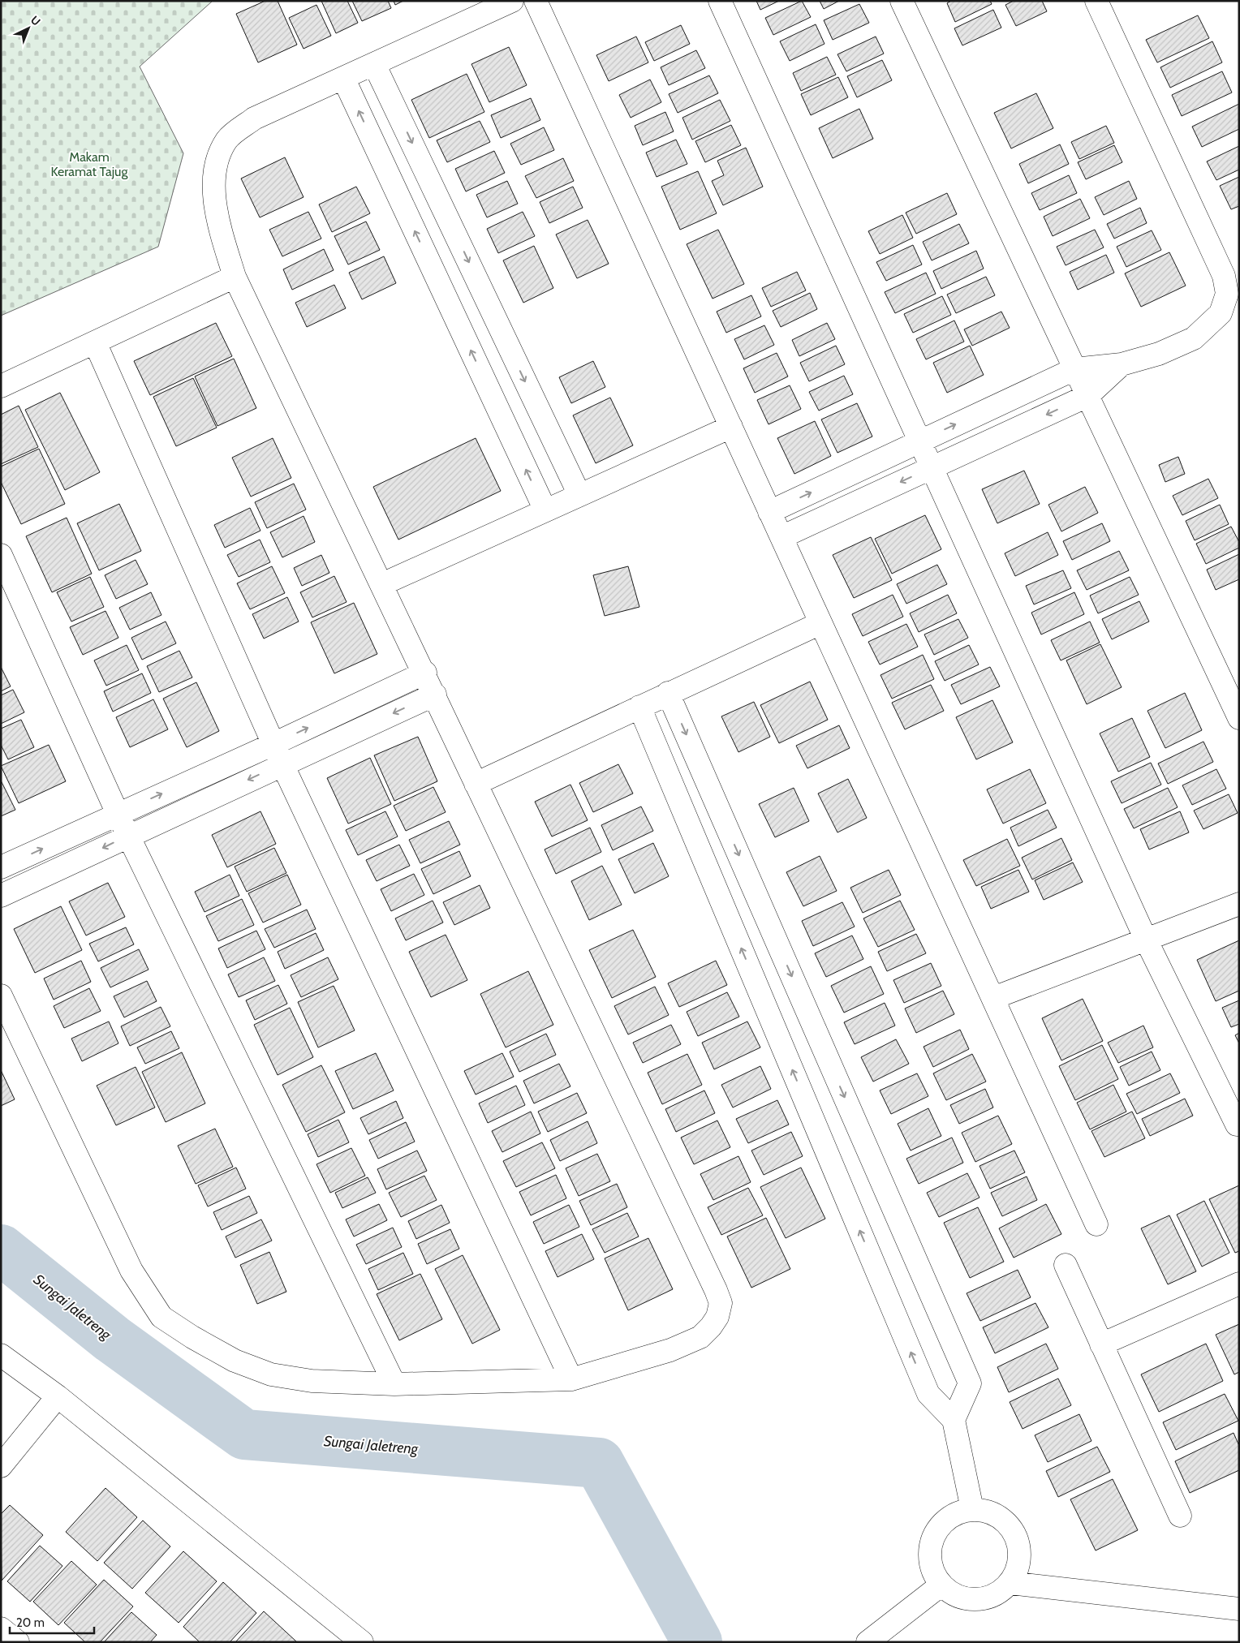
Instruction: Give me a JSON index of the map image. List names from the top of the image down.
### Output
{
  "water": ["Sungai Jaletreng"],
  "parks": ["Makam Keramat Tajug"],
  "scale_bar": "20 m",
  "north": "top right"
}
